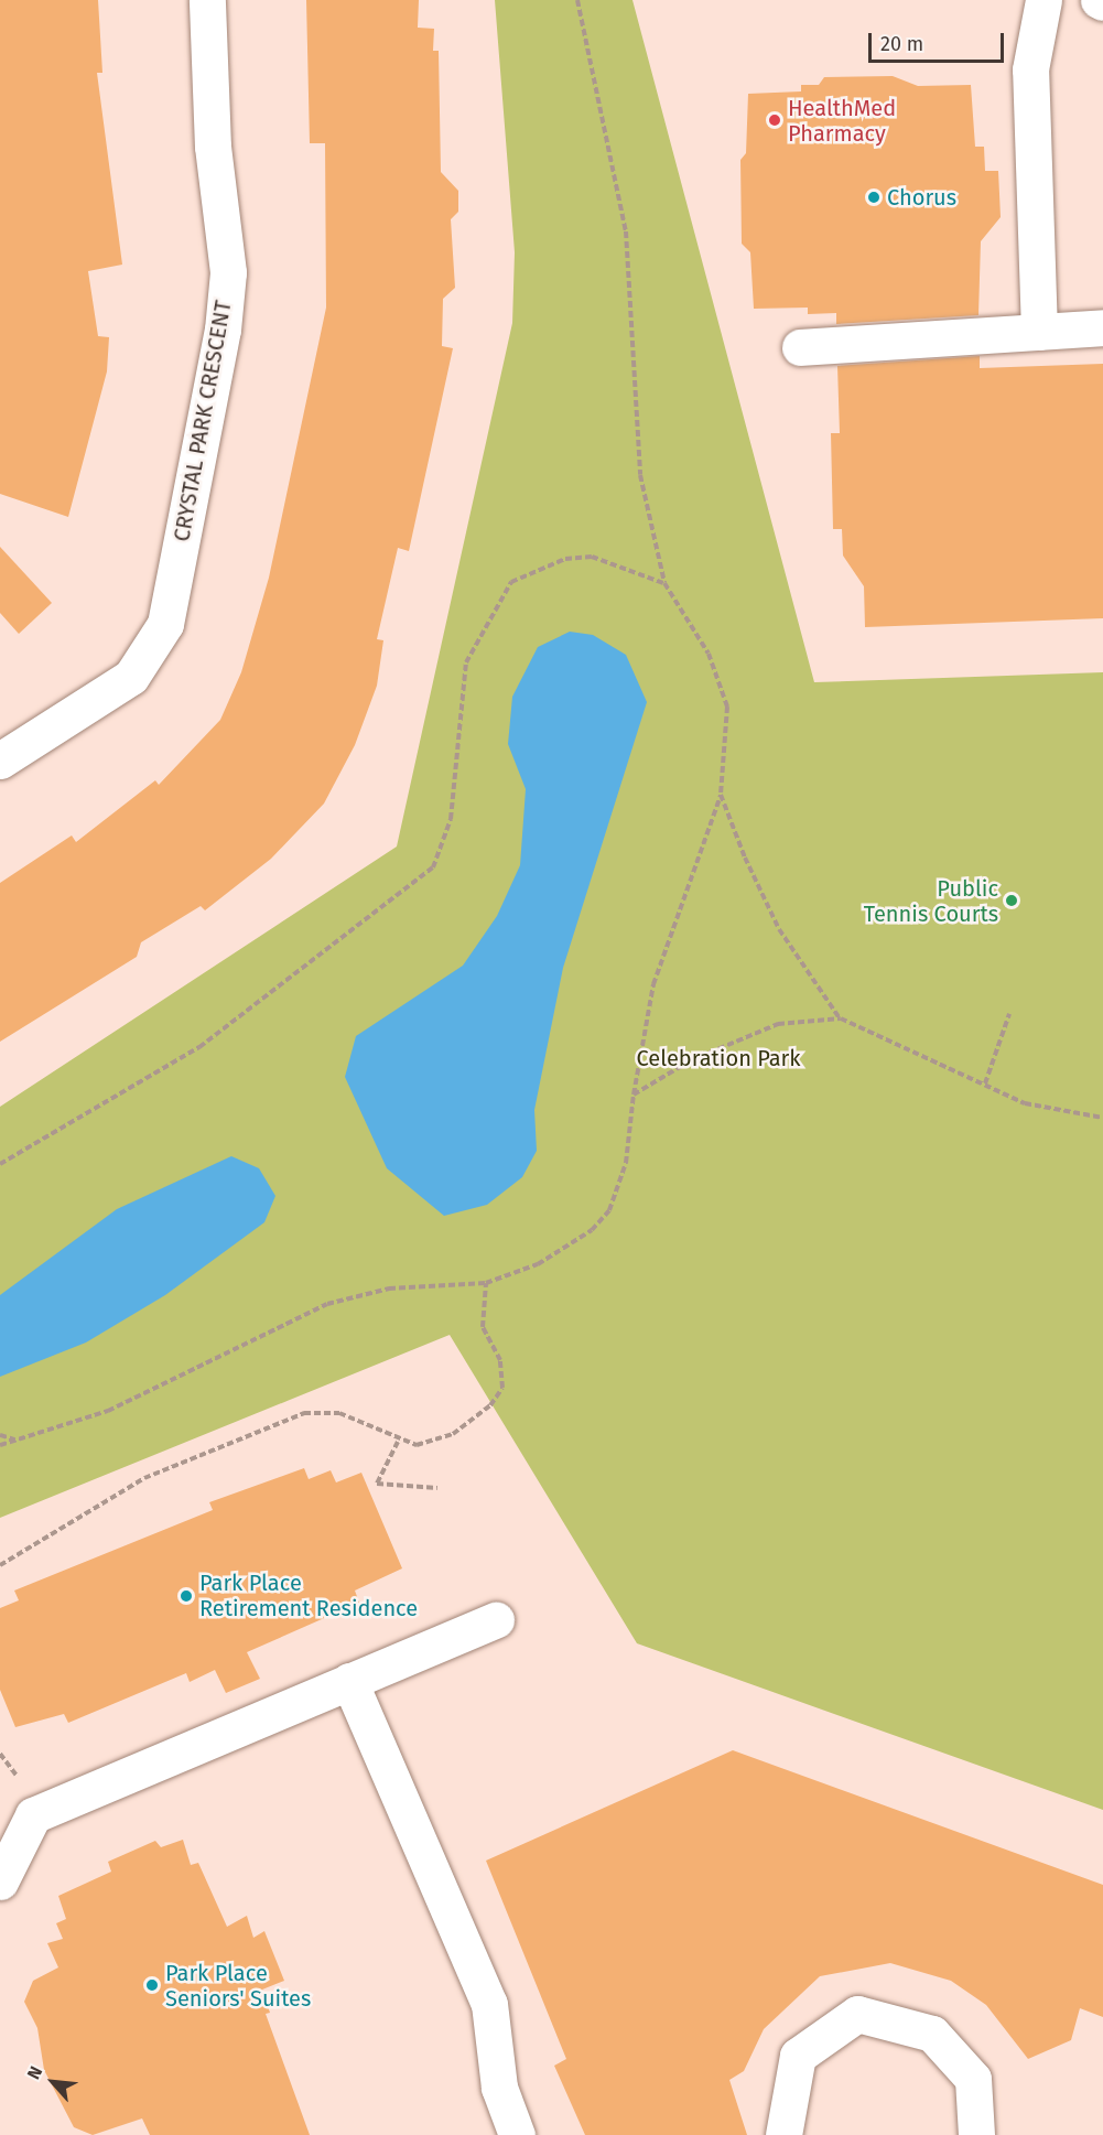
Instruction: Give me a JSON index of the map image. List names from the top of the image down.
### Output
{
  "streets": {
    "street": ["CRYSTAL PARK CRESCENT"]
  },
  "parks": ["Celebration Park"],
  "places": [
    "HealthMed Pharmacy",
    "Chorus",
    "Public Tennis Courts",
    "Park Place Retirement Residence",
    "Park Place Seniors' Suites"
  ],
  "scale_bar": "20 m",
  "north": "top left"
}
